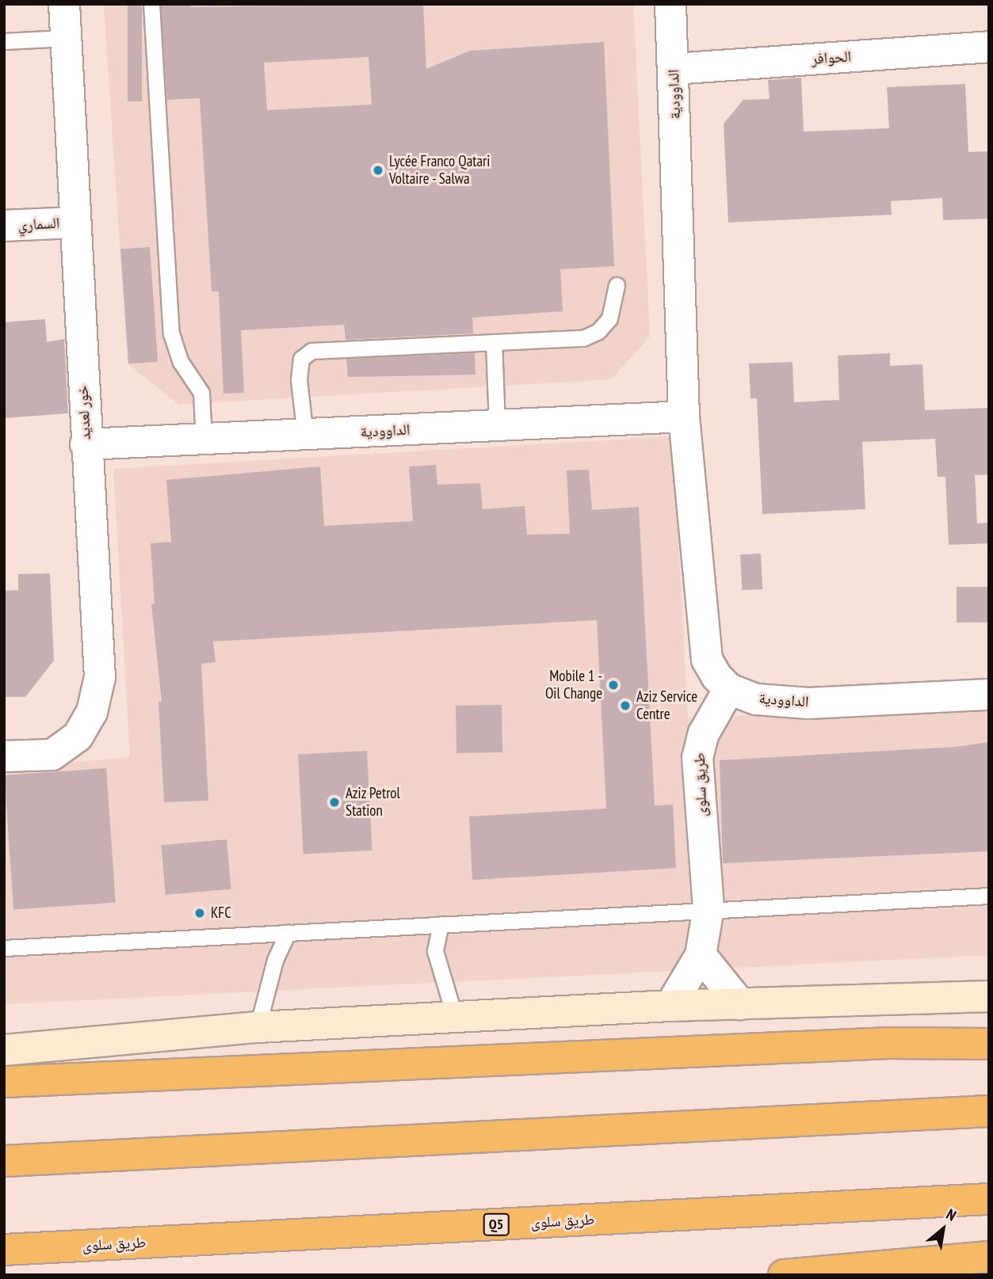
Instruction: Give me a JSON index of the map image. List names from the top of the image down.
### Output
{
  "streets": {
    "highway": ["طريق سلوى", "Q5"],
    "street": [
      "الحوافر",
      "الداوودية",
      "السماري",
      "خور لعديد"
    ]
  },
  "crossings": [
    ["الحوافر", "الداوودية"],
    ["الداوودية", "خور لعديد"],
    ["الداوودية", "طريق سلوى"],
    ["السماري", "خور لعديد"]
  ],
  "places": [
    "Lycée Franco Qatari Voltaire - Salwa",
    "Mobile 1 - Oil Change",
    "Aziz Service Centre",
    "Aziz Petrol Station",
    "KFC"
  ],
  "north": "top right"
}
